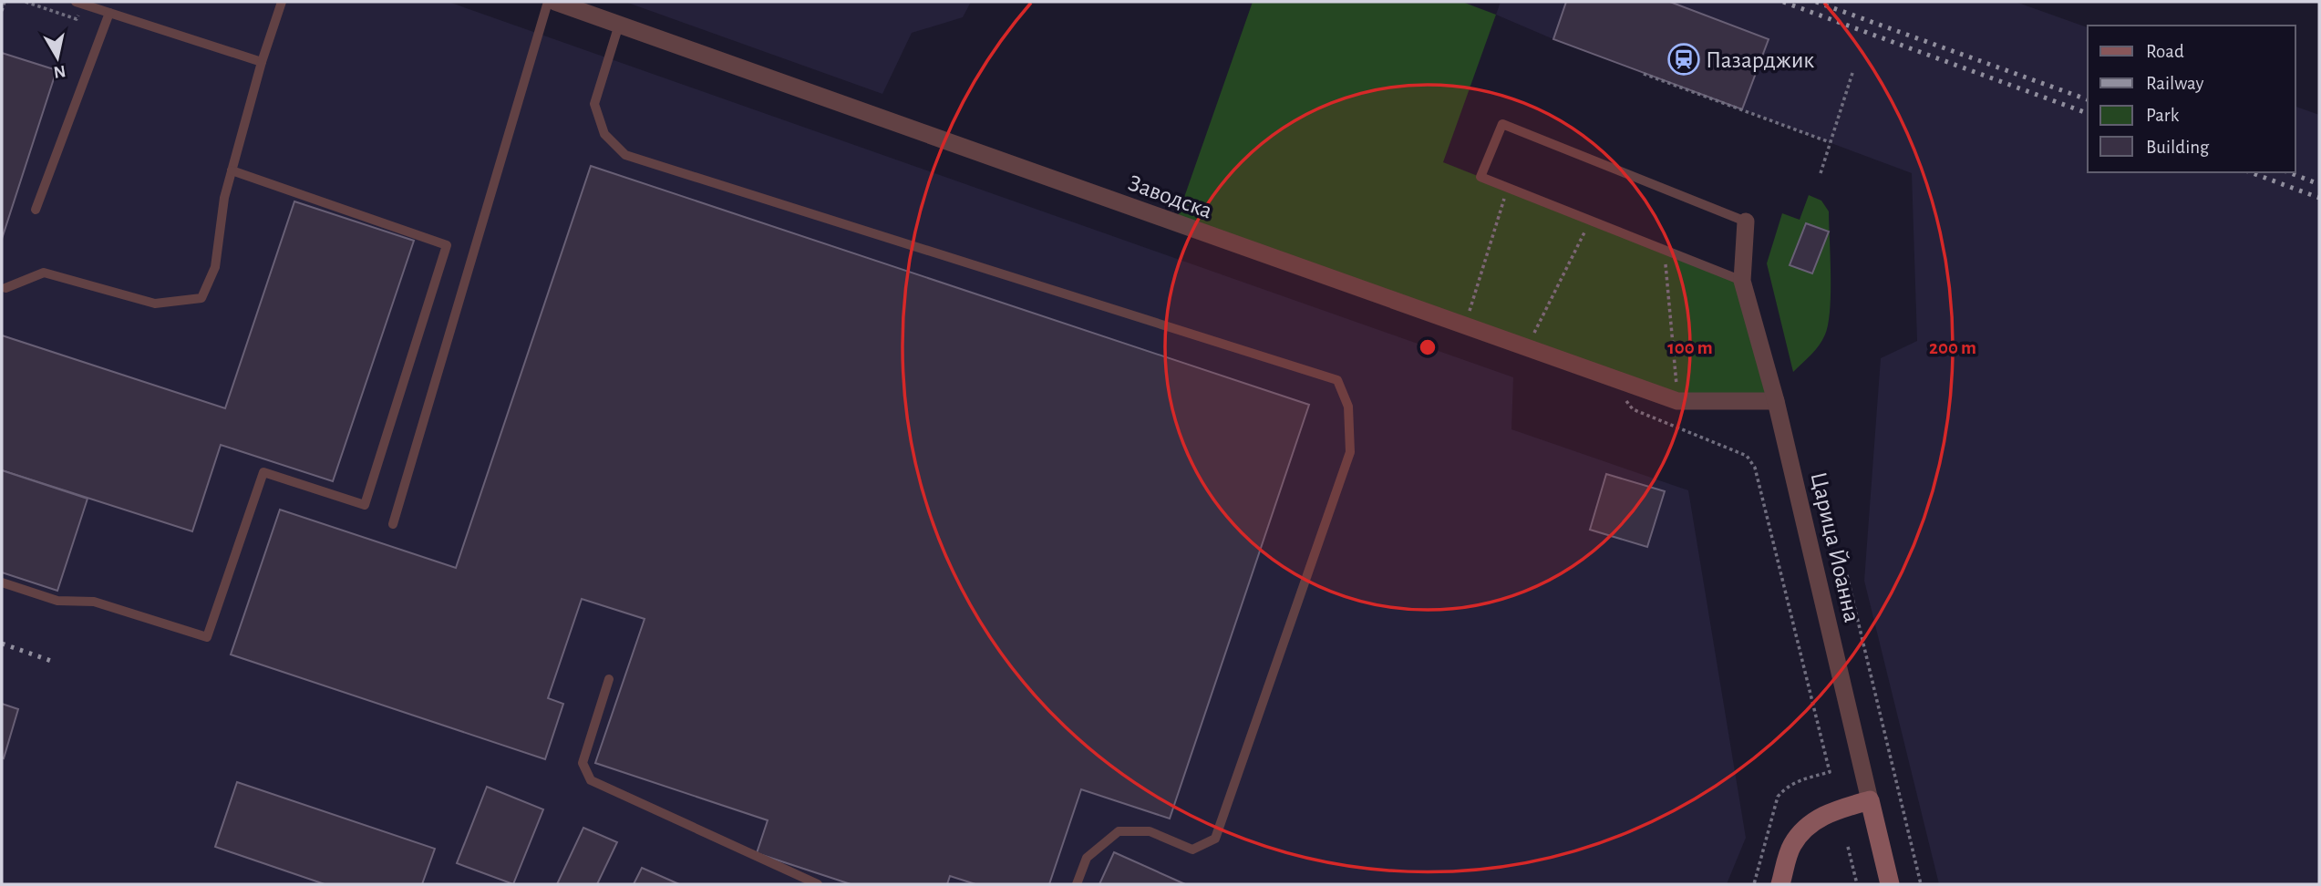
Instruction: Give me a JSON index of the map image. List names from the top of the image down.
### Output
{
  "streets": {
    "street": ["Заводска", "Царица Йоанна"]
  },
  "crossings": [
    ["Заводска", "Царица Йоанна"]
  ],
  "places": {
    "station": ["Пазарджик"]
  },
  "legend": [
    "Road",
    "Railway",
    "Park",
    "Building"
  ],
  "north": "bottom",
  "rings": ["100 m", "200 m"]
}
